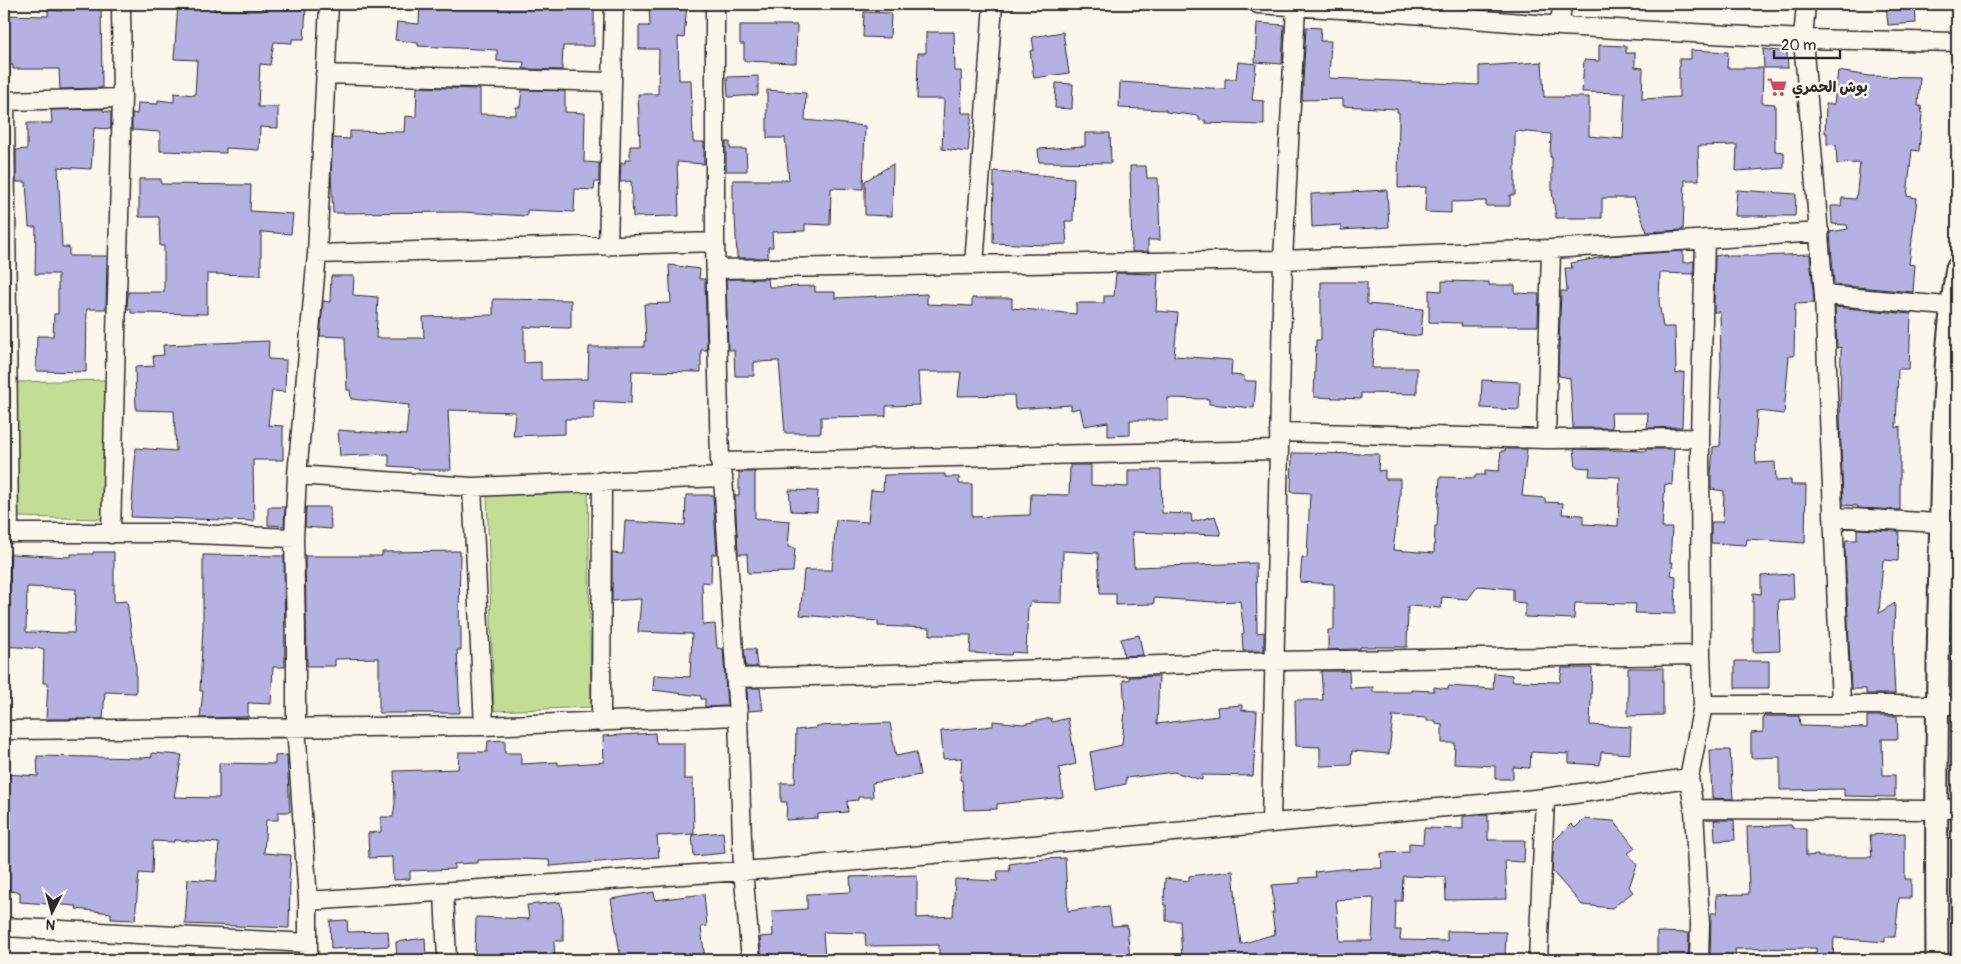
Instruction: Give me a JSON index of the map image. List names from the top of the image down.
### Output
{
  "places": {
    "supermarket": ["بوش الحمري"]
  },
  "scale_bar": "20 m",
  "north": "bottom"
}
